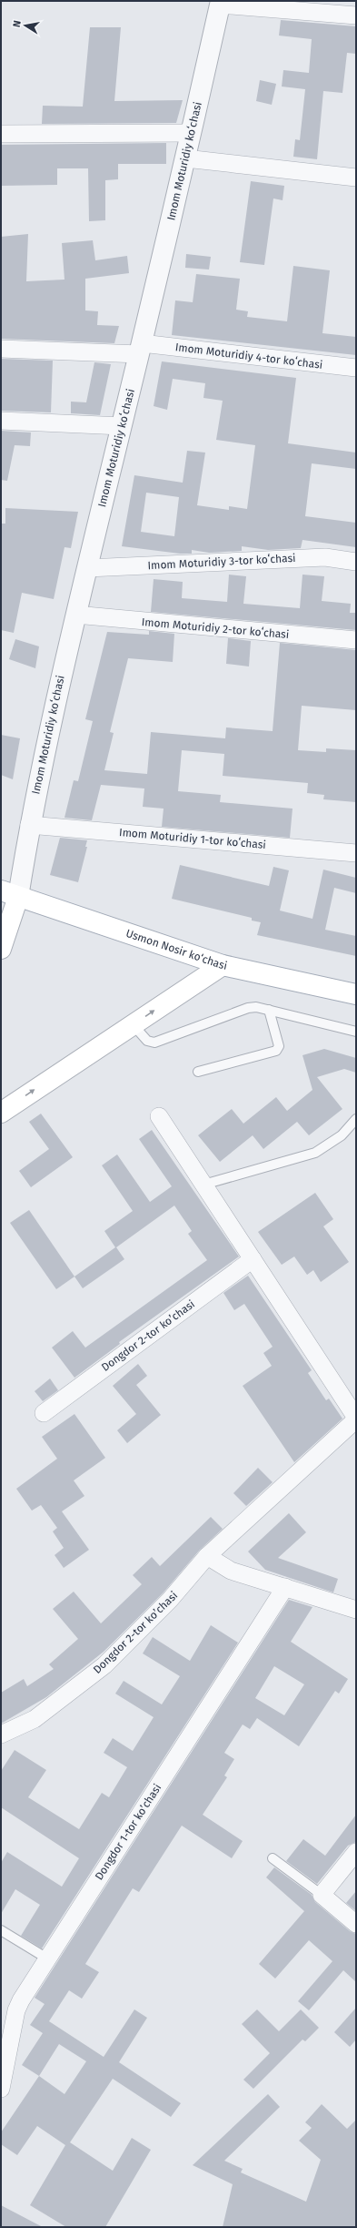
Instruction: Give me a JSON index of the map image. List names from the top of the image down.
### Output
{
  "streets": {
    "main road": ["Usmon Nosir ko‘chasi"],
    "street": [
      "Imom Moturidiy koʻchasi",
      "Imom Moturidiy 4-tor koʻchasi",
      "Imom Moturidiy 3-tor koʻchasi",
      "Imom Moturidiy 2-tor koʻchasi",
      "Imom Moturidiy 1-tor koʻchasi",
      "Dongdor 2-tor koʼchasi",
      "Dongdor 1-tor koʼchasi"
    ]
  },
  "crossings": [
    ["Imom Moturidiy koʻchasi", "Imom Moturidiy 4-tor koʻchasi"],
    ["Imom Moturidiy koʻchasi", "Imom Moturidiy 3-tor koʻchasi"],
    ["Imom Moturidiy koʻchasi", "Imom Moturidiy 2-tor koʻchasi"],
    ["Imom Moturidiy koʻchasi", "Imom Moturidiy 1-tor koʻchasi"],
    ["Imom Moturidiy koʻchasi", "Usmon Nosir ko‘chasi"]
  ],
  "north": "left"
}
